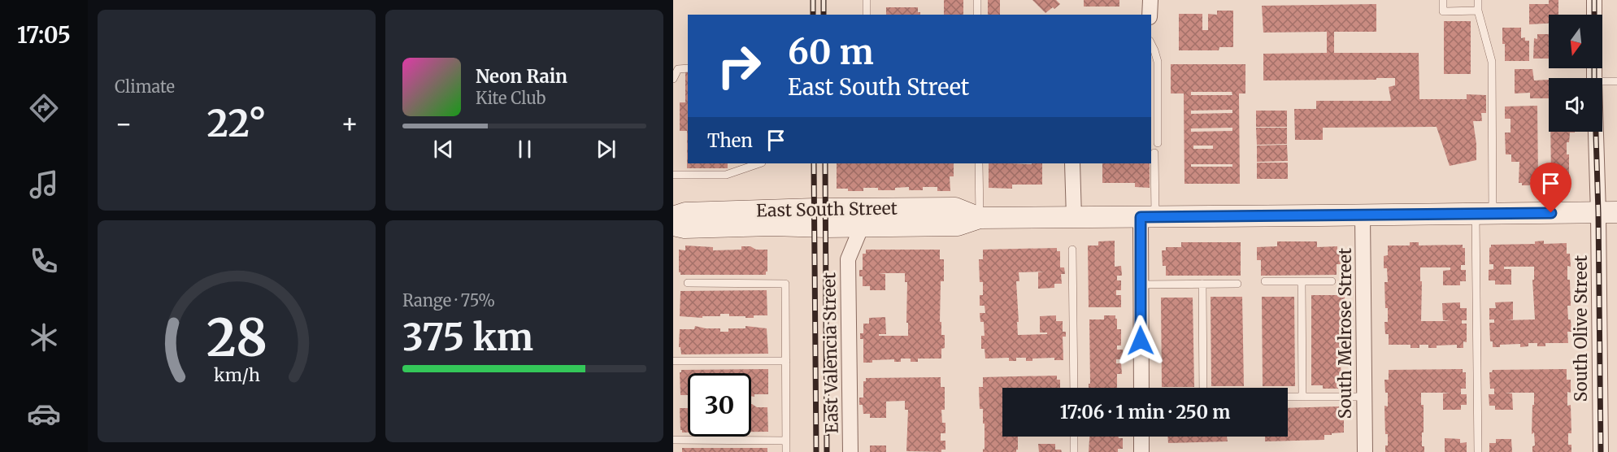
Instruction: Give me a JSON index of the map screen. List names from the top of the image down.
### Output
{
  "streets": {
    "street": [
      "East South Street",
      "South Olive Street",
      "South Melrose Street",
      "East Valencia Street"
    ]
  },
  "crossings": [
    ["East South Street", "South Olive Street"],
    ["East South Street", "South Melrose Street"],
    ["East South Street", "East Valencia Street"]
  ],
  "north": "bottom",
  "page": {
    "tabs": "17:05",
    "tile": [
      "Climate",
      ["Range · 75%", "375 km"]
    ],
    "turn": ["60 m", "East South Street"],
    "song": ["Neon Rain", "Kite Club"],
    "heat": ["−", "22°", "+"],
    "then": "Then",
    "limit": "30",
    "trip": "17:06 · 1 min · 250 m",
    "gauge": ["28", "km/h"]
  }
}
